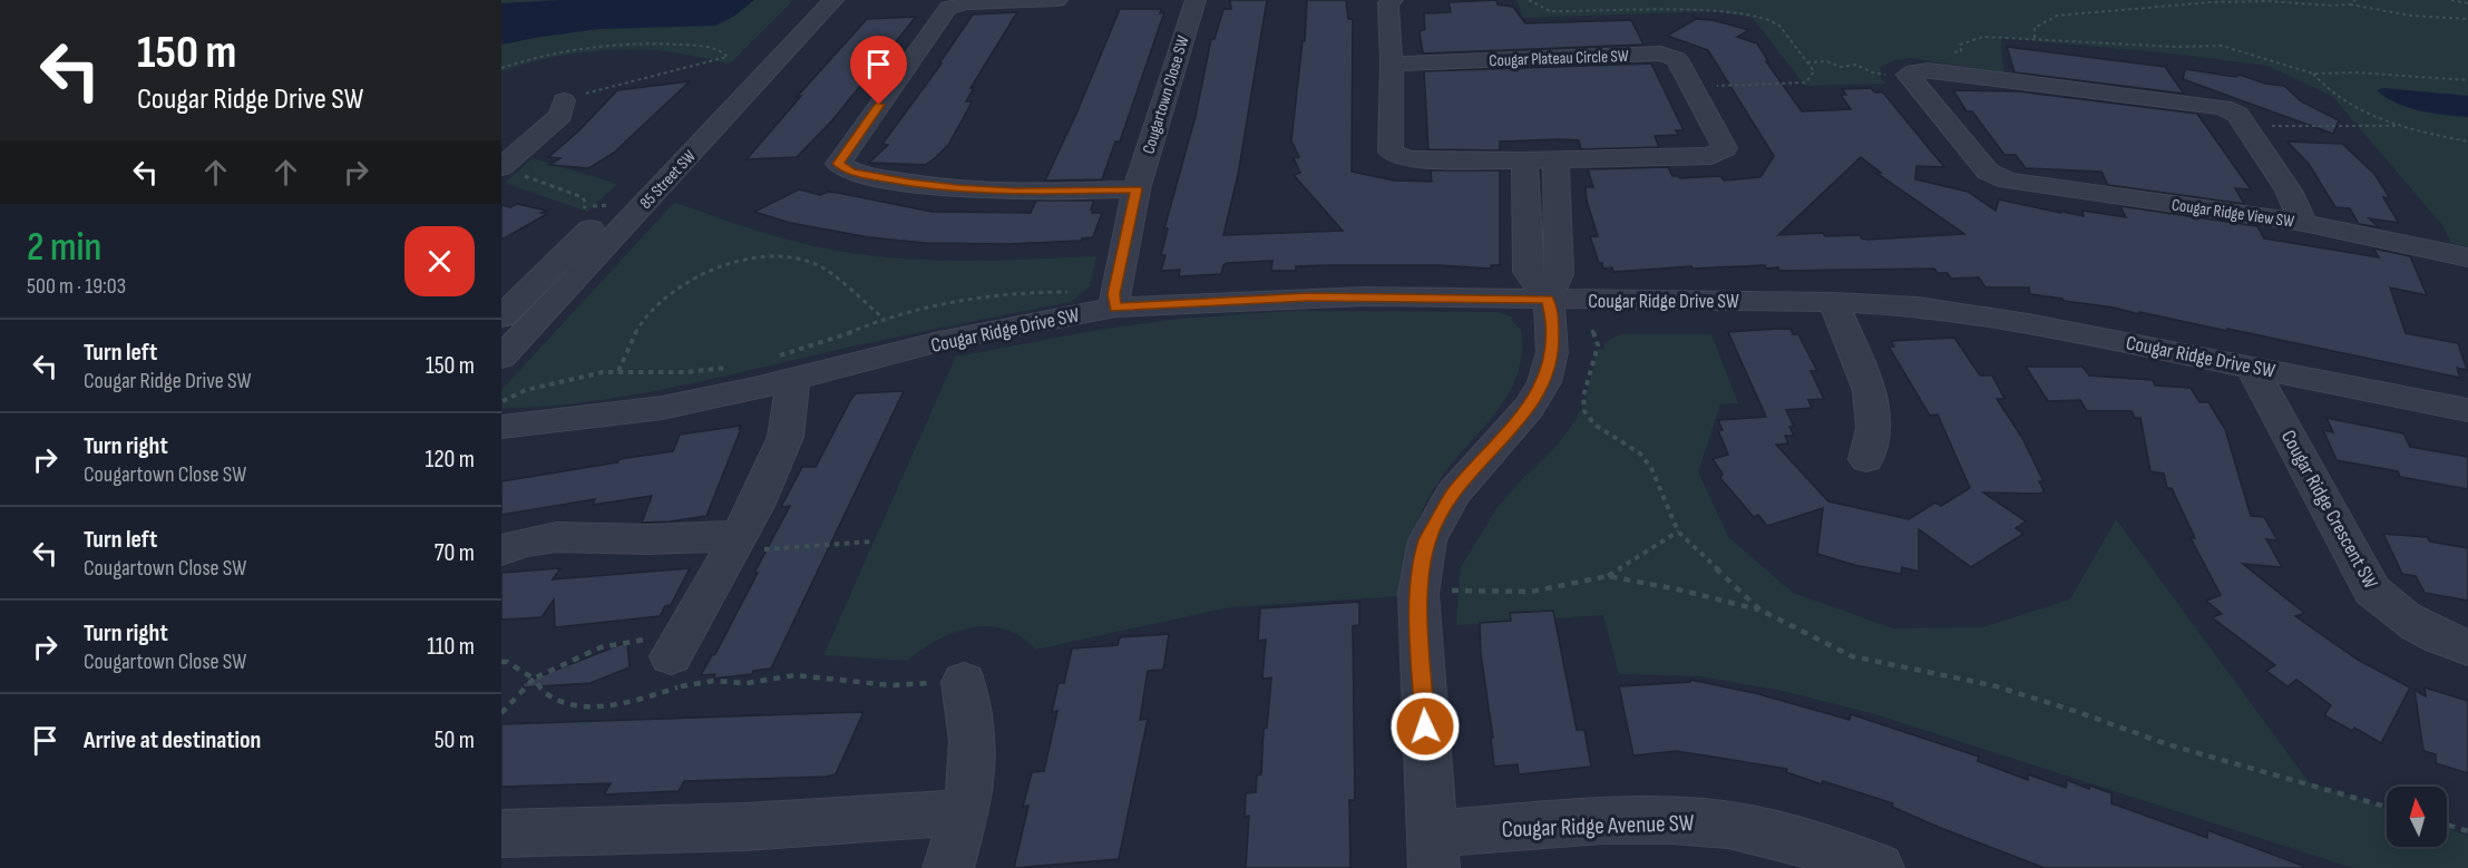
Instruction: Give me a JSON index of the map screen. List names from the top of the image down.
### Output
{
  "streets": {
    "street": [
      "Cougar Plateau Circle SW",
      "Cougartown Close SW",
      "85 Street SW",
      "Cougar Ridge View SW",
      "Cougar Ridge Drive SW",
      "Cougar Ridge Crescent SW",
      "Cougar Ridge Avenue SW"
    ]
  },
  "crossings": [
    ["Cougartown Close SW", "Cougar Ridge Drive SW"],
    ["Cougar Ridge Drive SW", "Cougar Ridge Crescent SW"]
  ],
  "north": "top",
  "page": {
    "turn": ["150 m", "Cougar Ridge Drive SW"],
    "heading": ["2 min", "500 m · 19:03"],
    "list": [
      {
        "name": "Turn left",
        "note": "Cougar Ridge Drive SW",
        "value": "150 m"
      },
      {
        "name": "Turn right",
        "note": "Cougartown Close SW",
        "value": "120 m"
      },
      {
        "name": "Turn left",
        "note": "Cougartown Close SW",
        "value": "70 m"
      },
      {
        "name": "Turn right",
        "note": "Cougartown Close SW",
        "value": "110 m"
      },
      {
        "name": "Arrive at destination",
        "value": "50 m"
      }
    ]
  }
}
